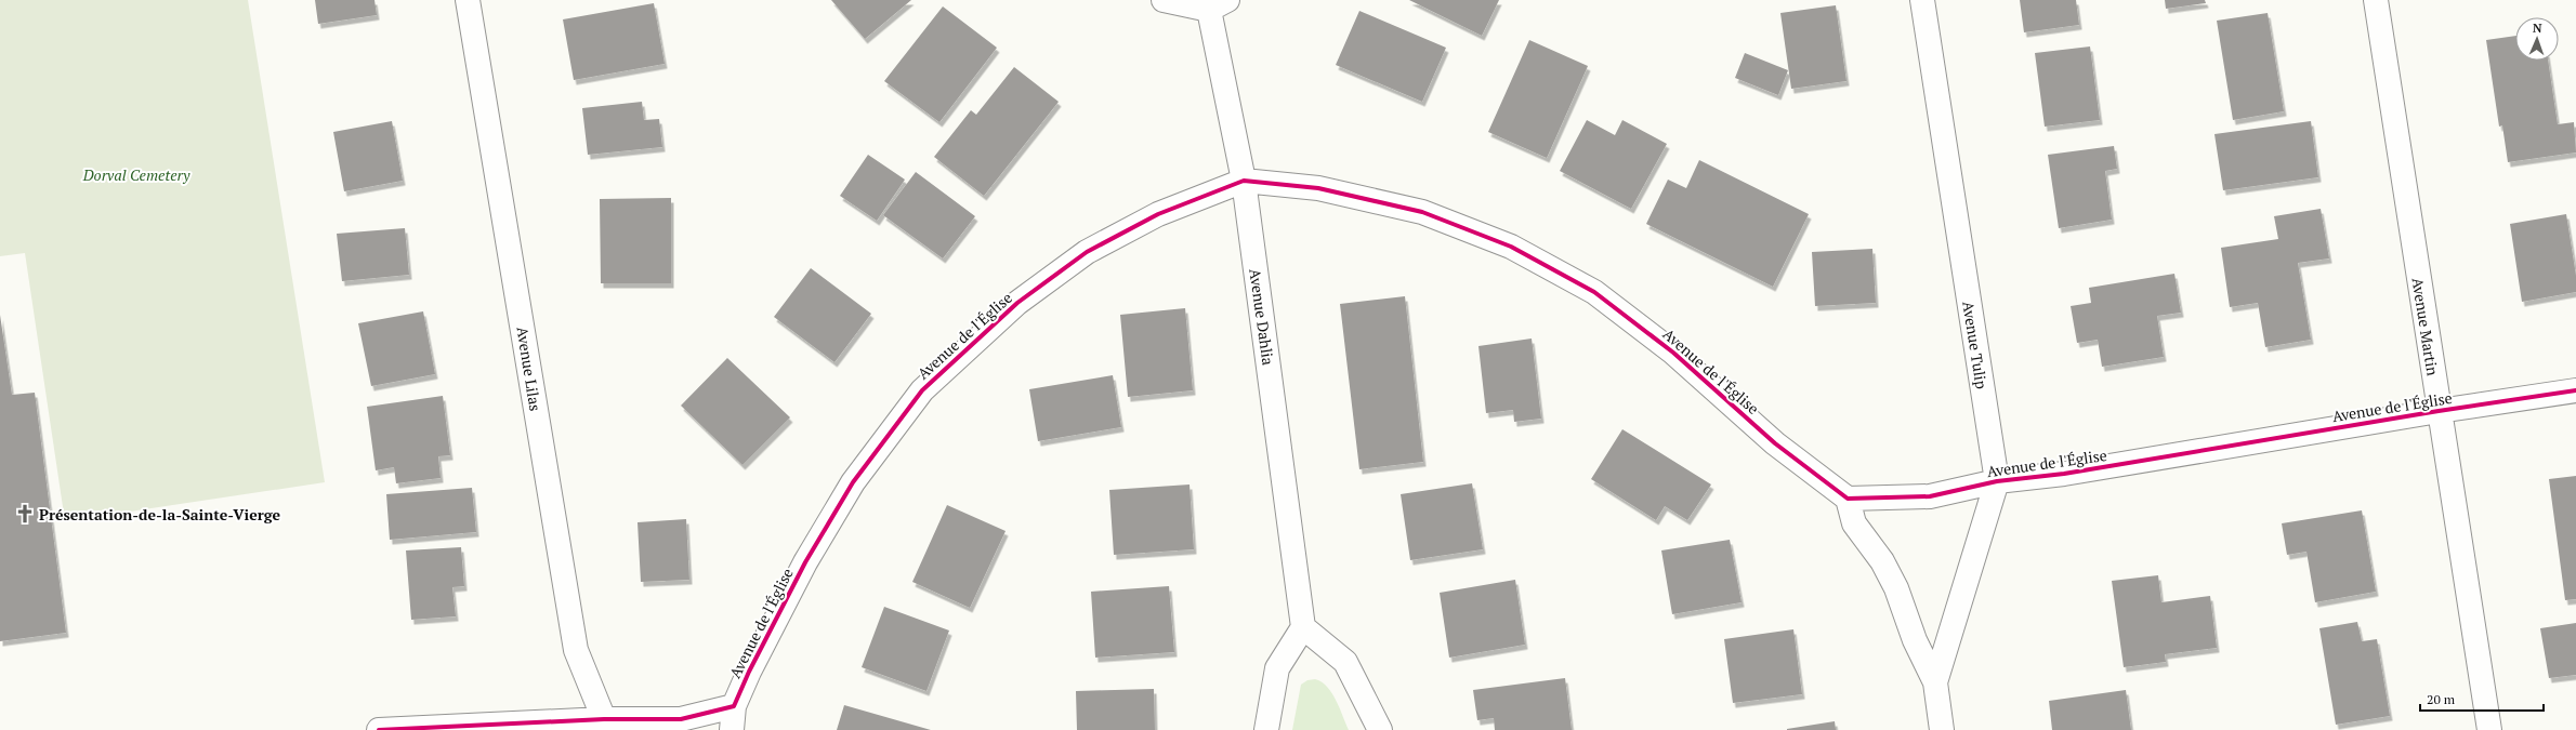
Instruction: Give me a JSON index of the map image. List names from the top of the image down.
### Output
{
  "streets": {
    "street": [
      "Avenue Dahlia",
      "Avenue Martin",
      "Avenue de l'Église",
      "Avenue Tulip",
      "Avenue Lilas"
    ]
  },
  "crossings": [
    ["Avenue Dahlia", "Avenue de l'Église"],
    ["Avenue Martin", "Avenue de l'Église"],
    ["Avenue de l'Église", "Avenue Tulip"]
  ],
  "parks": ["Dorval Cemetery"],
  "places": {
    "church": ["Présentation-de-la-Sainte-Vierge"]
  },
  "scale_bar": "20 m",
  "north": "top"
}
